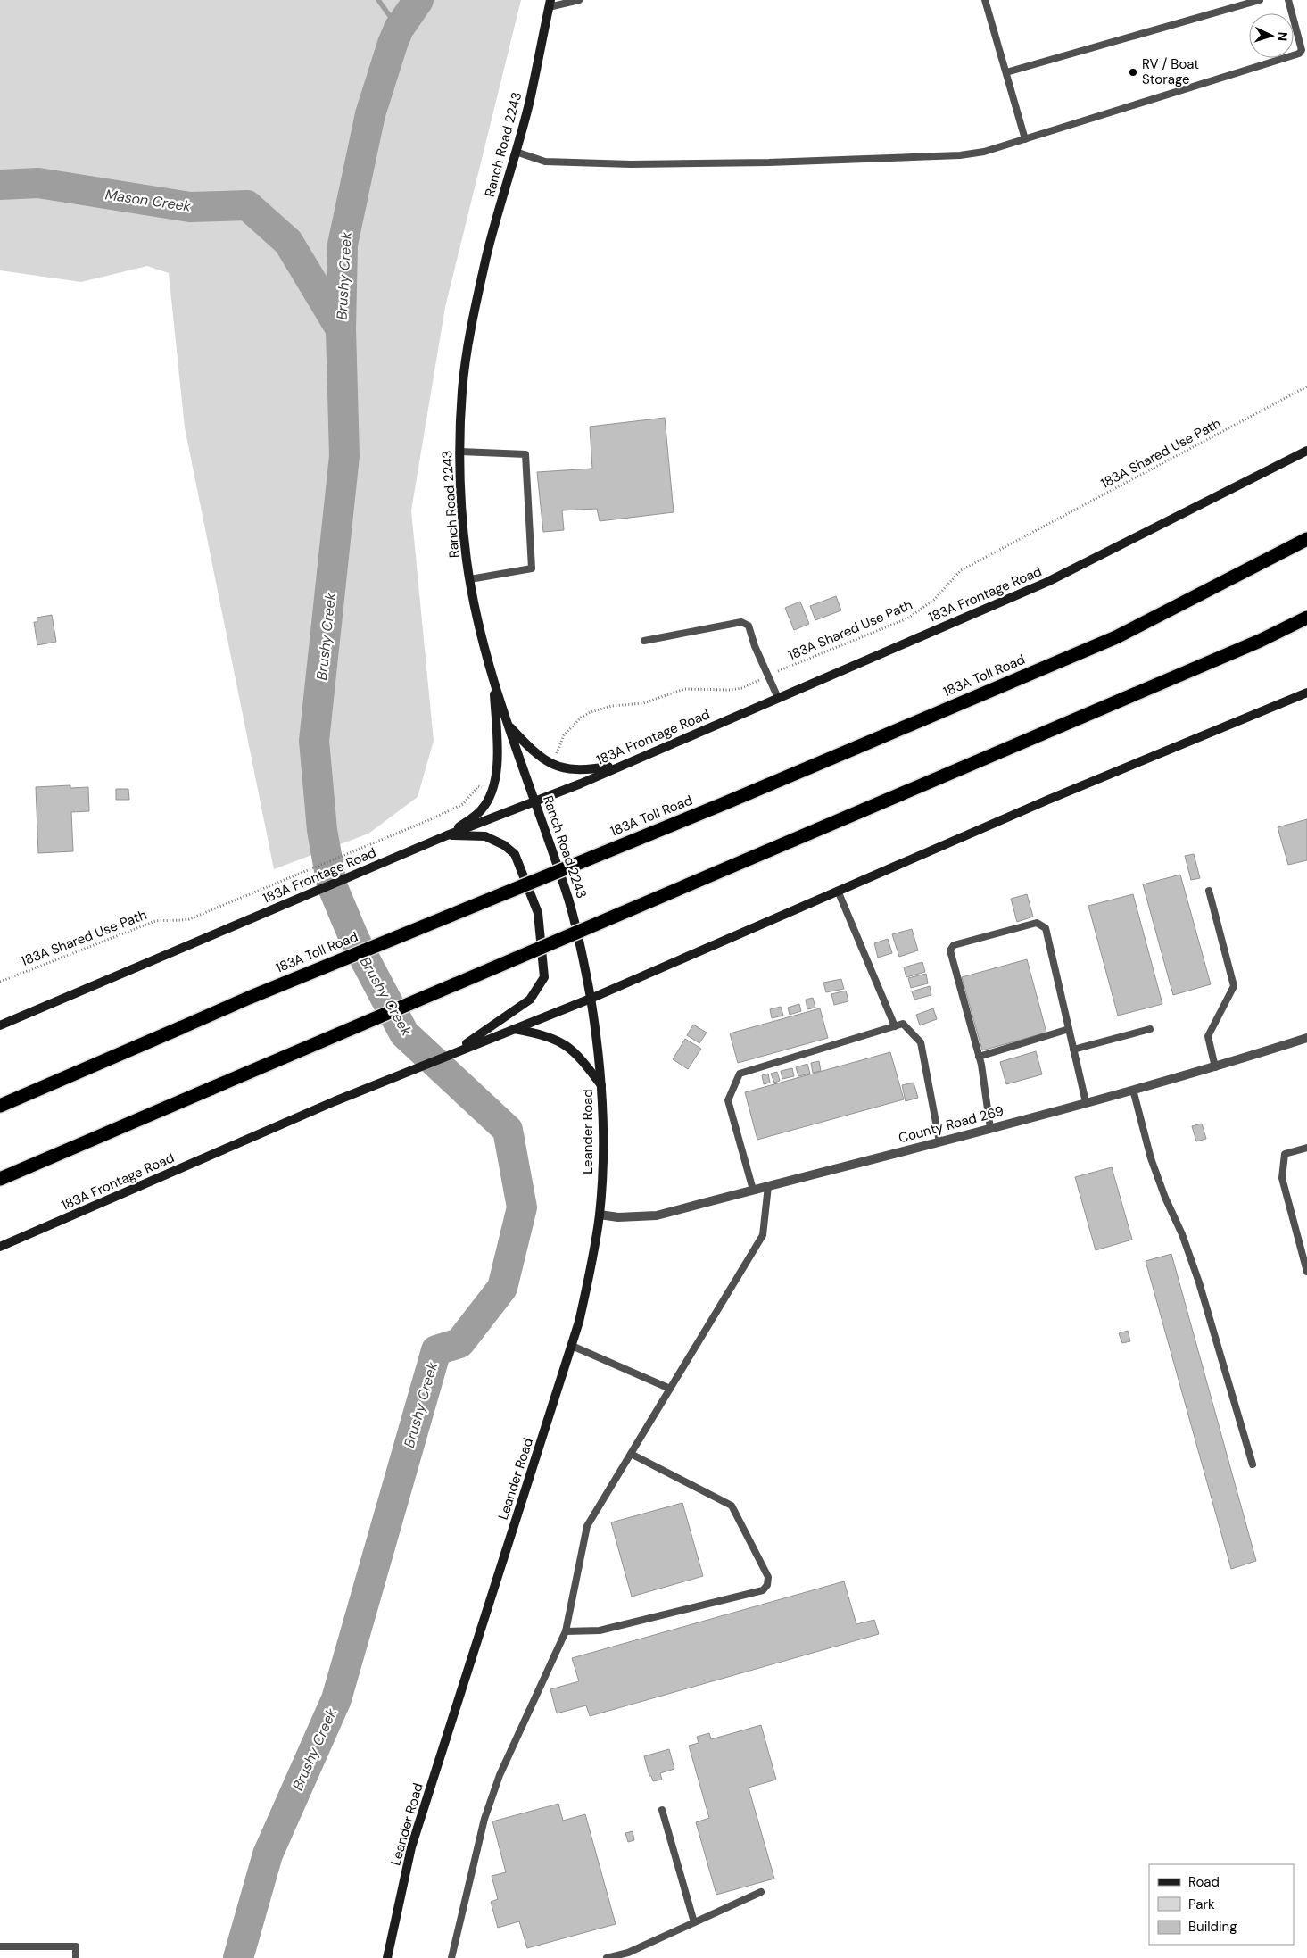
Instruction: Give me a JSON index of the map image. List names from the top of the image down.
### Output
{
  "streets": {
    "highway": ["183A Toll Road"],
    "main road": ["Ranch Road 2243", "183A Frontage Road", "Leander Road"],
    "street": ["County Road 269"],
    "path": ["183A Shared Use Path"]
  },
  "crossings": [
    ["Ranch Road 2243", "183A Frontage Road"],
    ["Ranch Road 2243", "Leander Road"],
    ["183A Frontage Road", "Leander Road"],
    ["County Road 269", "Leander Road"]
  ],
  "water": ["Mason Creek", "Brushy Creek"],
  "places": ["RV / Boat Storage"],
  "legend": ["Road", "Park", "Building"],
  "north": "right"
}
